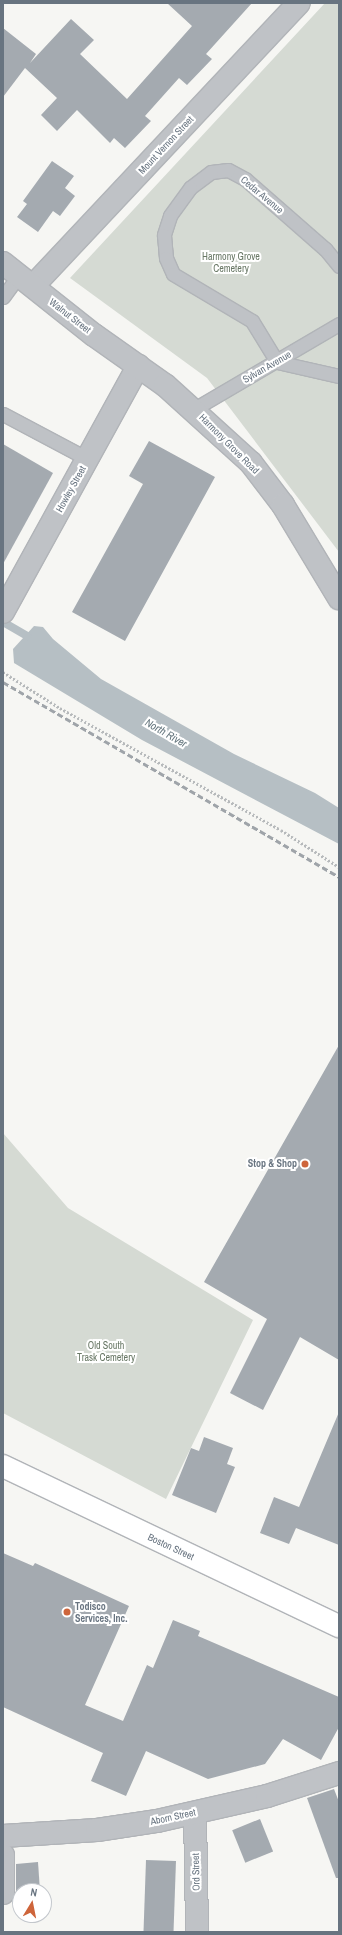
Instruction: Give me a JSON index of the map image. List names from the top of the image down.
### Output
{
  "streets": {
    "main road": ["Boston Street"],
    "street": [
      "Mount Vernon Street",
      "Walnut Street",
      "Harmony Grove Road",
      "Howley Street",
      "Aborn Street",
      "Ord Street"
    ],
    "lane": ["Cedar Avenue", "Sylvan Avenue"]
  },
  "crossings": [
    ["Mount Vernon Street", "Walnut Street"],
    ["Cedar Avenue", "Sylvan Avenue"],
    ["Walnut Street", "Harmony Grove Road"],
    ["Walnut Street", "Howley Street"],
    ["Sylvan Avenue", "Harmony Grove Road"],
    ["Harmony Grove Road", "Howley Street"],
    ["Aborn Street", "Ord Street"]
  ],
  "water": ["North River"],
  "parks": ["Harmony Grove Cemetery", "Old South Trask Cemetery"],
  "places": ["Stop & Shop", "Todisco Services, Inc."],
  "north": "top"
}
